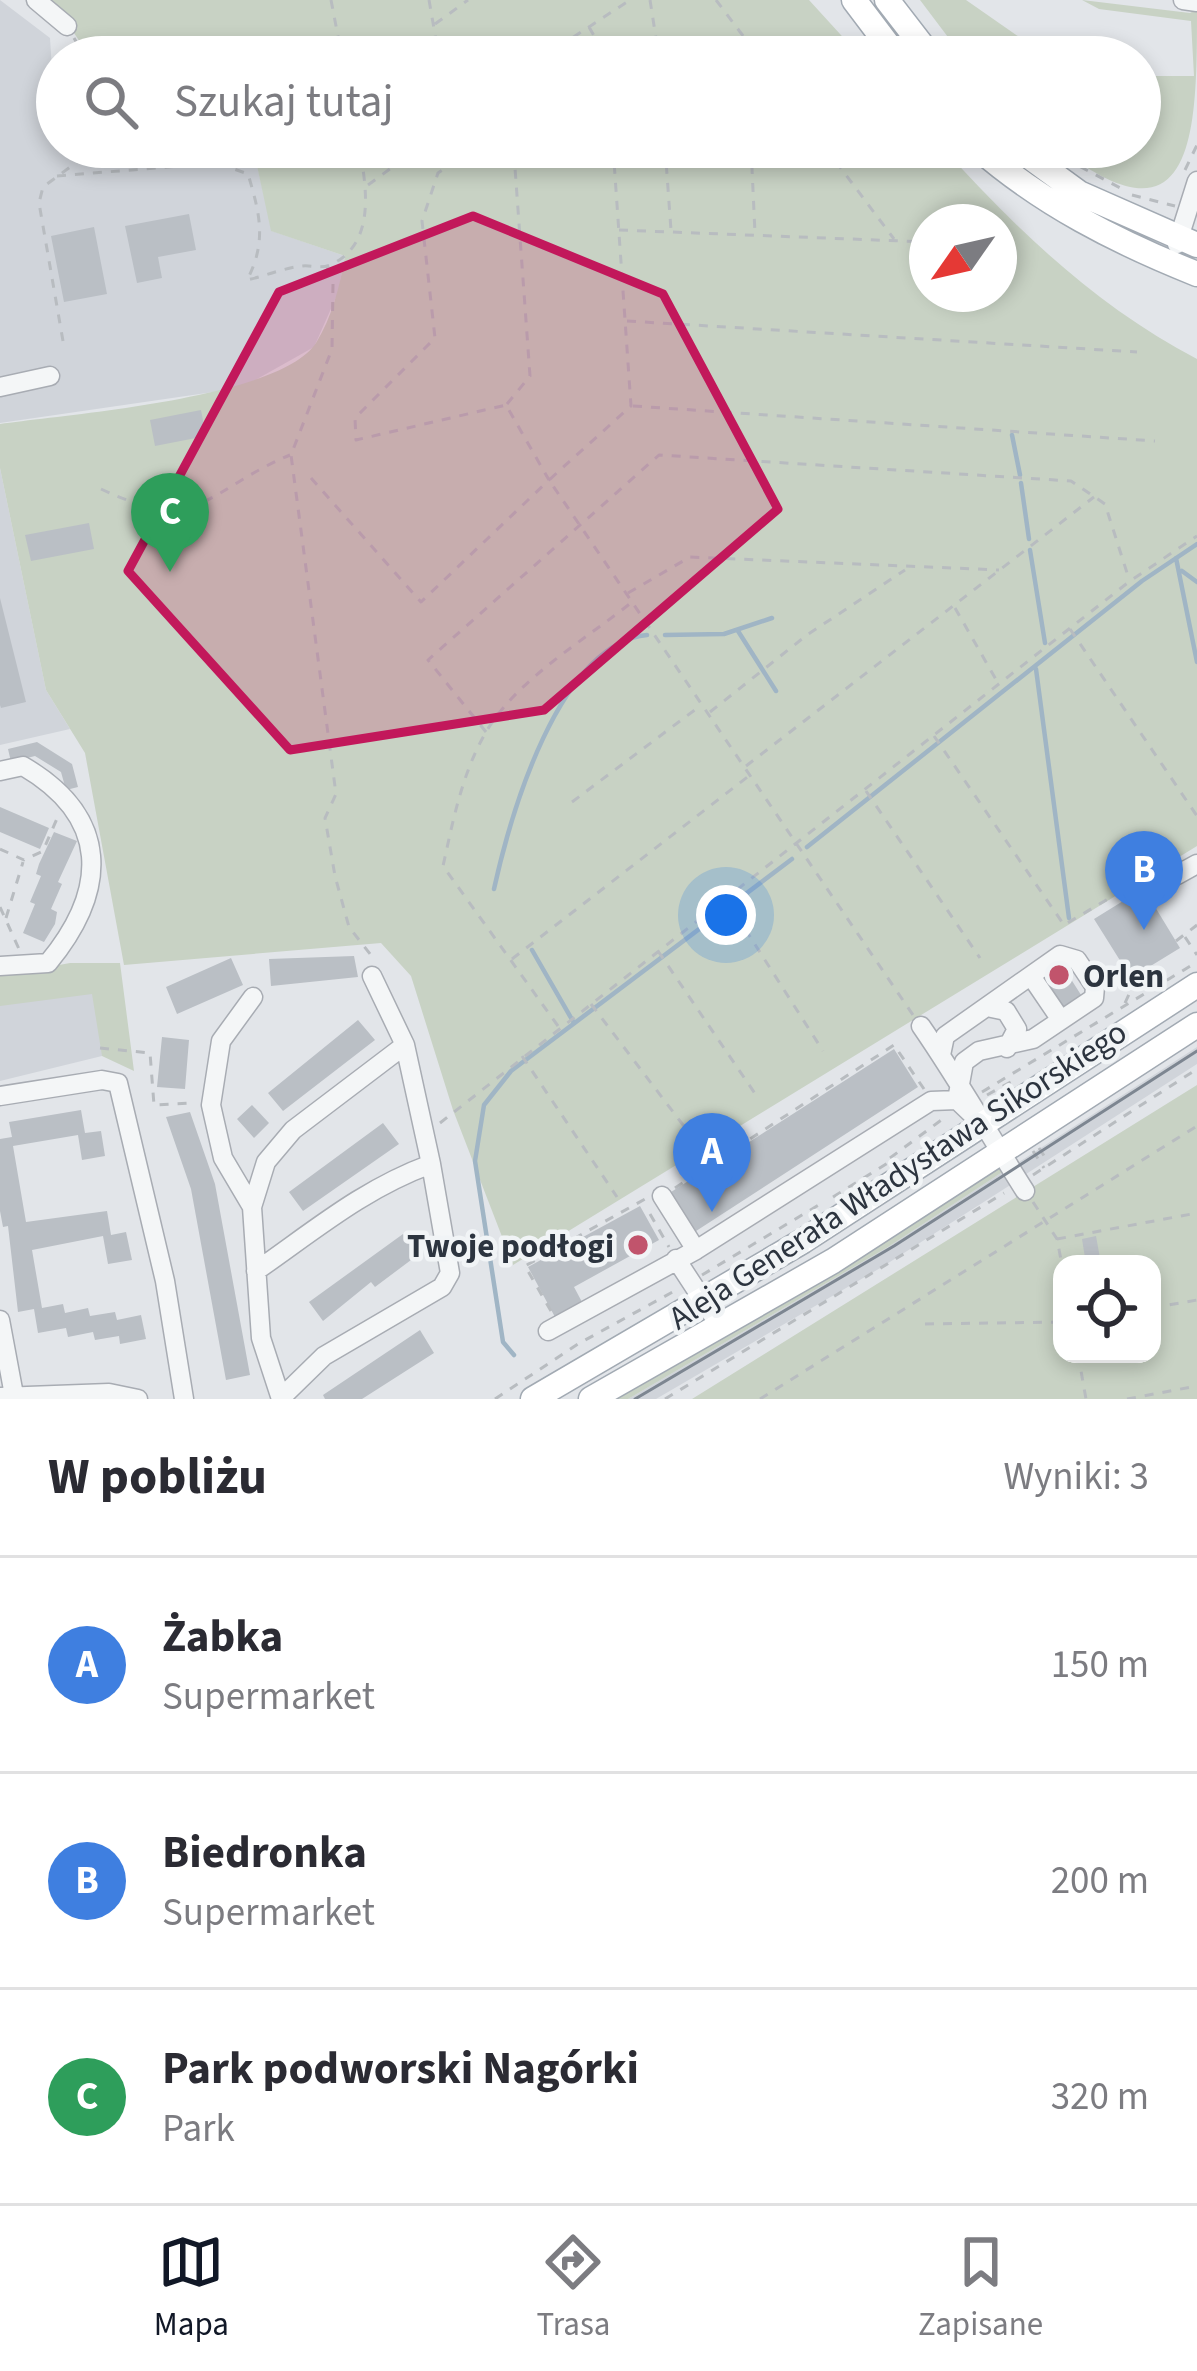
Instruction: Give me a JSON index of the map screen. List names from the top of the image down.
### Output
{
  "streets": {
    "main road": ["Aleja Generała Władysława Sikorskiego"]
  },
  "places": ["Orlen", "Twoje podłogi"],
  "north": "bottom left",
  "page": {
    "search": "Szukaj tutaj",
    "pins": ["C", "B", "A"],
    "heading": ["W pobliżu", "Wyniki: 3"],
    "list": [
      {
        "mark": "A",
        "name": "Żabka",
        "note": "Supermarket",
        "value": "150 m"
      },
      {
        "mark": "B",
        "name": "Biedronka",
        "note": "Supermarket",
        "value": "200 m"
      },
      {
        "mark": "C",
        "name": "Park podworski Nagórki",
        "note": "Park",
        "value": "320 m"
      }
    ],
    "nav": ["Mapa", "Trasa", "Zapisane"]
  }
}
